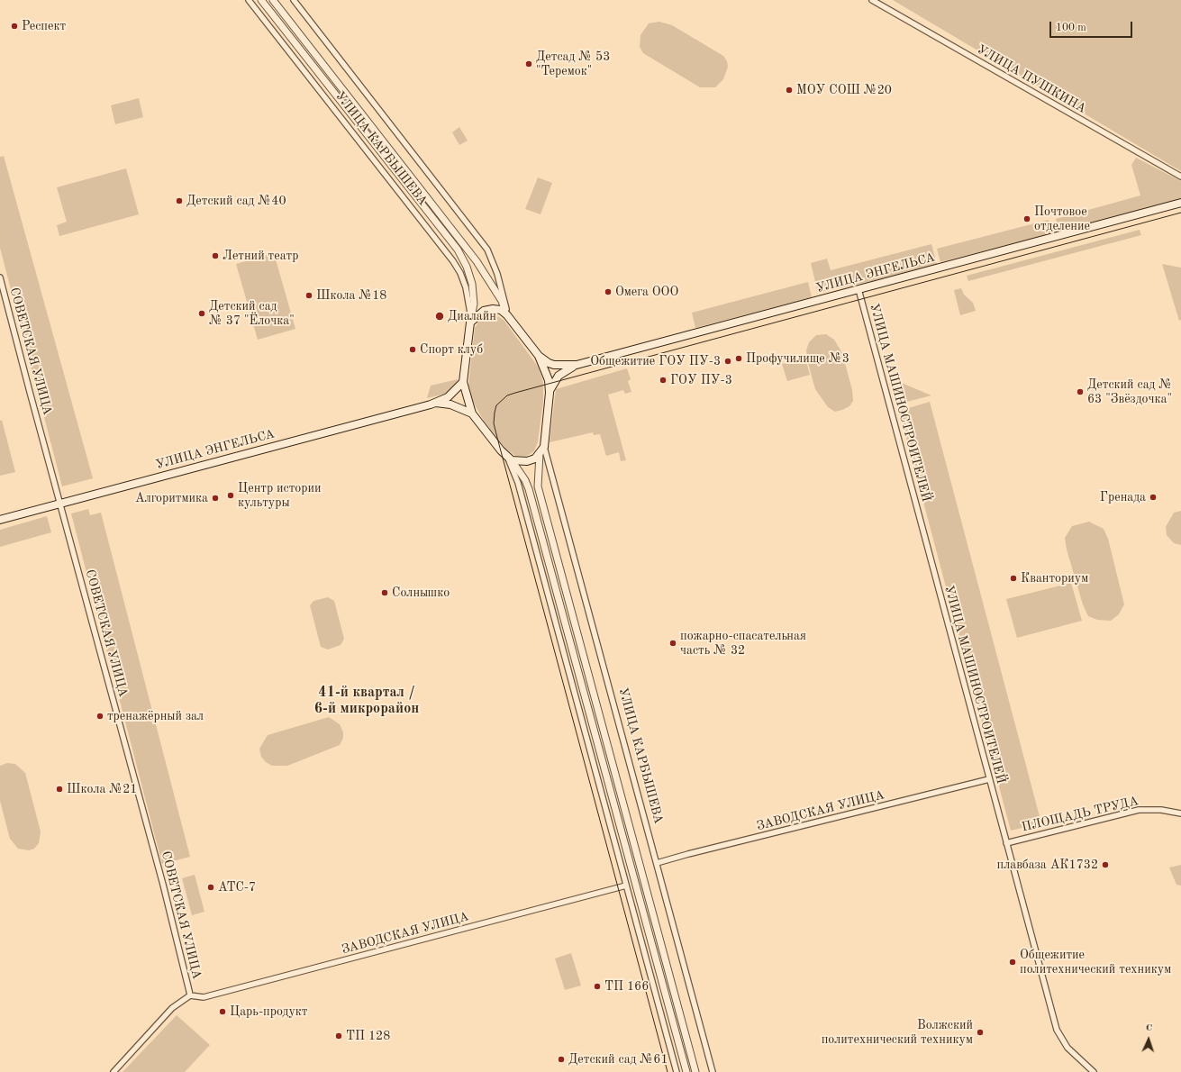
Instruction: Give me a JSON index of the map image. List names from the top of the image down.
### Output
{
  "streets": {
    "main road": ["УЛИЦА КАРБЫШЕВА", "УЛИЦА ЭНГЕЛЬСА"],
    "street": [
      "УЛИЦА ПУШКИНА",
      "СОВЕТСКАЯ УЛИЦА",
      "УЛИЦА МАШИНОСТРОИТЕЛЕЙ",
      "ЗАВОДСКАЯ УЛИЦА",
      "ПЛОЩАДЬ ТРУДА"
    ]
  },
  "crossings": [
    ["УЛИЦА КАРБЫШЕВА", "УЛИЦА ЭНГЕЛЬСА"],
    ["УЛИЦА КАРБЫШЕВА", "ЗАВОДСКАЯ УЛИЦА"],
    ["УЛИЦА ЭНГЕЛЬСА", "СОВЕТСКАЯ УЛИЦА"],
    ["УЛИЦА ЭНГЕЛЬСА", "УЛИЦА МАШИНОСТРОИТЕЛЕЙ"],
    ["СОВЕТСКАЯ УЛИЦА", "ЗАВОДСКАЯ УЛИЦА"],
    ["УЛИЦА МАШИНОСТРОИТЕЛЕЙ", "ЗАВОДСКАЯ УЛИЦА"],
    ["УЛИЦА МАШИНОСТРОИТЕЛЕЙ", "ПЛОЩАДЬ ТРУДА"]
  ],
  "districts": ["41-й квартал / 6-й микрорайон"],
  "places": [
    "Респект",
    "Детсад № 53 \"Теремок\"",
    "МОУ СОШ №20",
    "Детский сад №40",
    "Почтовое отделение",
    "Летний театр",
    "Омега ООО",
    "Школа №18",
    "Детский сад № 37 \"Ёлочка\"",
    "Диалайн",
    "Спорт клуб",
    "Профучилище №3",
    "Общежитие ГОУ ПУ-3",
    "ГОУ ПУ-3",
    "Детский сад № 63 \"Звёздочка\"",
    "Центр истории культуры",
    "Гренада",
    "Алгоритмика",
    "Кванториум",
    "Солнышко",
    "пожарно-спасательная часть № 32",
    "тренажёрный зал",
    "Школа №21",
    "плавбаза АК1732",
    "АТС-7",
    "Общежитие политехнический техникум",
    "ТП 166",
    "Царь-продукт",
    "Волжский политехнический техникум",
    "ТП 128",
    "Детский сад №61"
  ],
  "scale_bar": "100 m",
  "north": "top"
}
